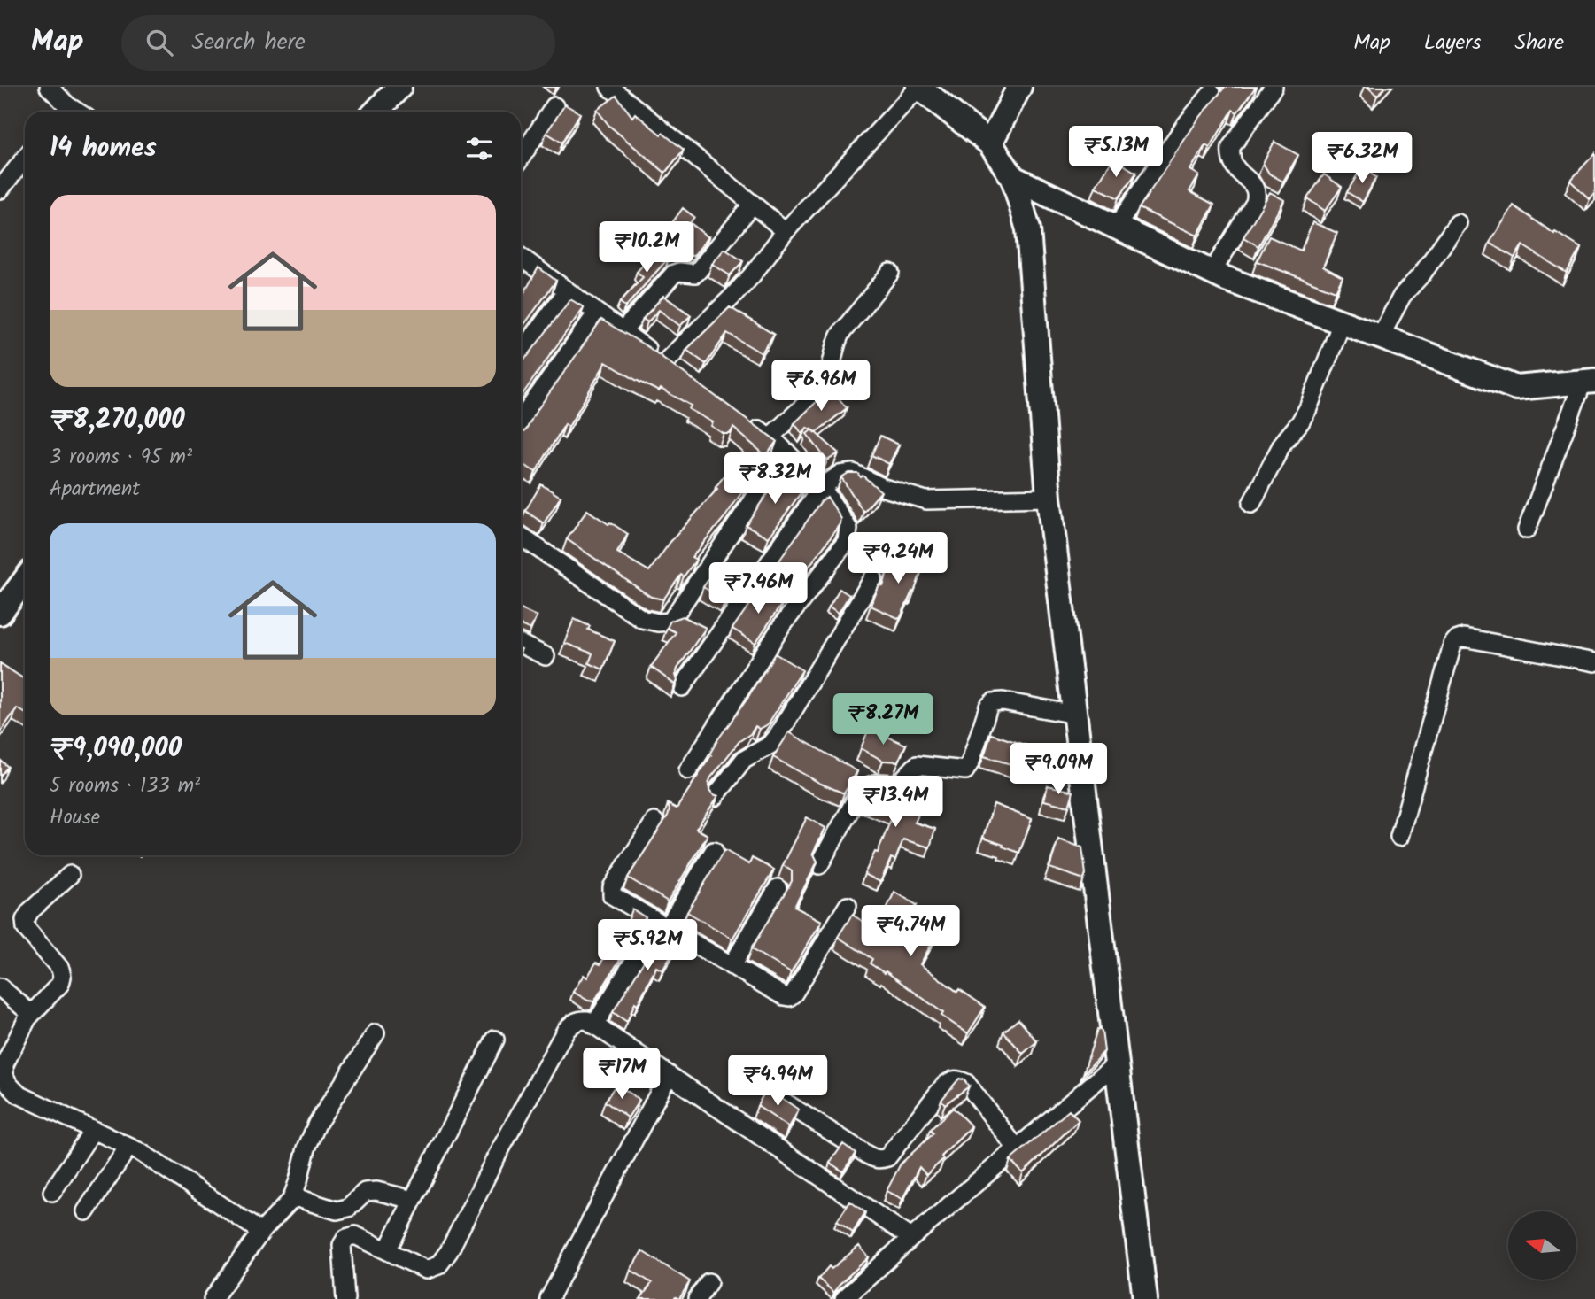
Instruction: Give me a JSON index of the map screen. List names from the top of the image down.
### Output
{
  "north": "left",
  "page": {
    "header": "Map",
    "search": "Search here",
    "nav": ["Map", "Layers", "Share"],
    "heading": "14 homes",
    "price": [
      "₹5.13M",
      "₹6.32M",
      "₹10.2M",
      "₹6.96M",
      "₹8.32M",
      "₹9.24M",
      "₹7.46M",
      "₹8.27M",
      "₹9.09M",
      "₹13.4M",
      "₹4.74M",
      "₹5.92M",
      "₹17M",
      "₹4.94M"
    ],
    "list": [
      {
        "name": "₹8,270,000",
        "note": "3 rooms · 95 m² · Apartment"
      },
      {
        "name": "₹9,090,000",
        "note": "5 rooms · 133 m² · House"
      }
    ]
  }
}
